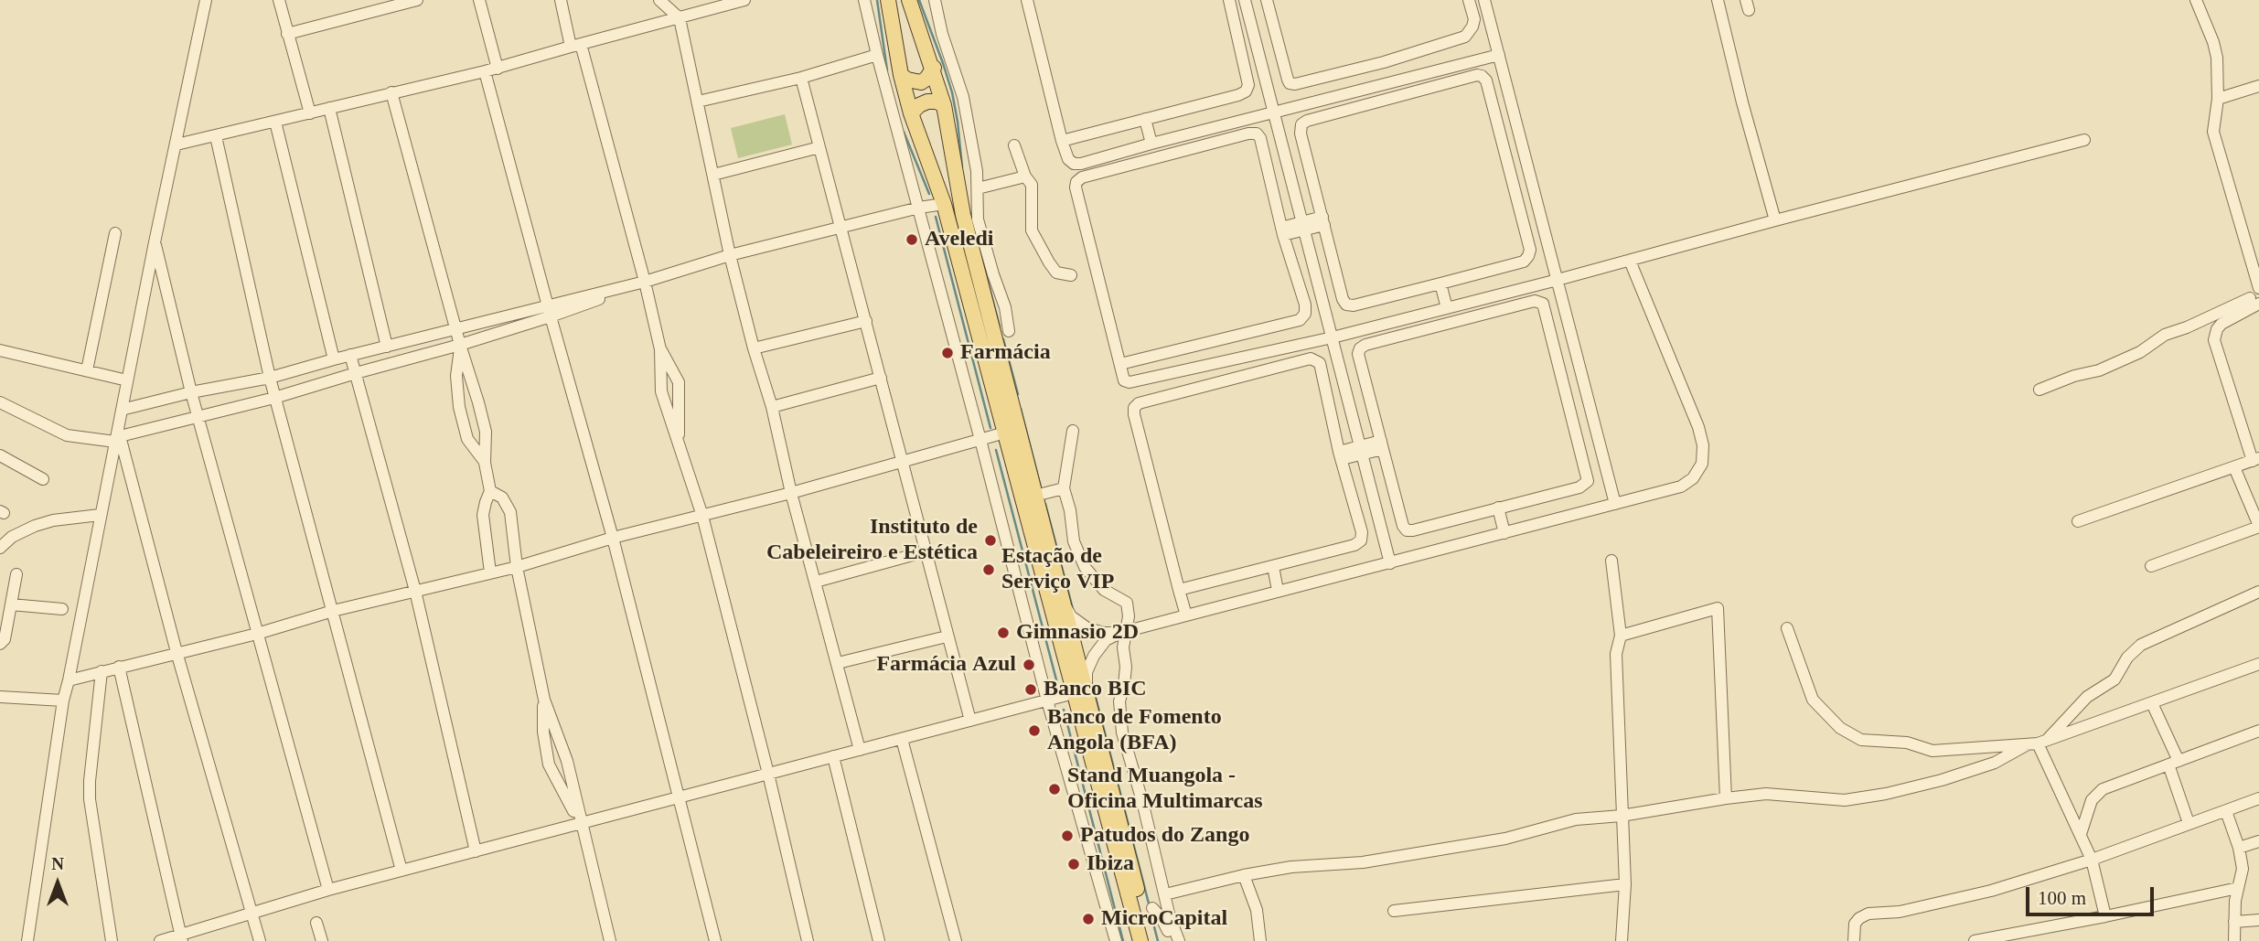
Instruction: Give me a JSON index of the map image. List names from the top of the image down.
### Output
{
  "places": [
    "Aveledi",
    "Farmácia",
    "Instituto de Cabeleireiro e Estética",
    "Estação de Serviço VIP",
    "Gimnasio 2D",
    "Farmácia Azul",
    "Banco BIC",
    "Banco de Fomento Angola (BFA)",
    "Stand Muangola - Oficina Multimarcas",
    "Patudos do Zango",
    "Ibiza",
    "MicroCapital"
  ],
  "scale_bar": "100 m",
  "north": "top"
}
